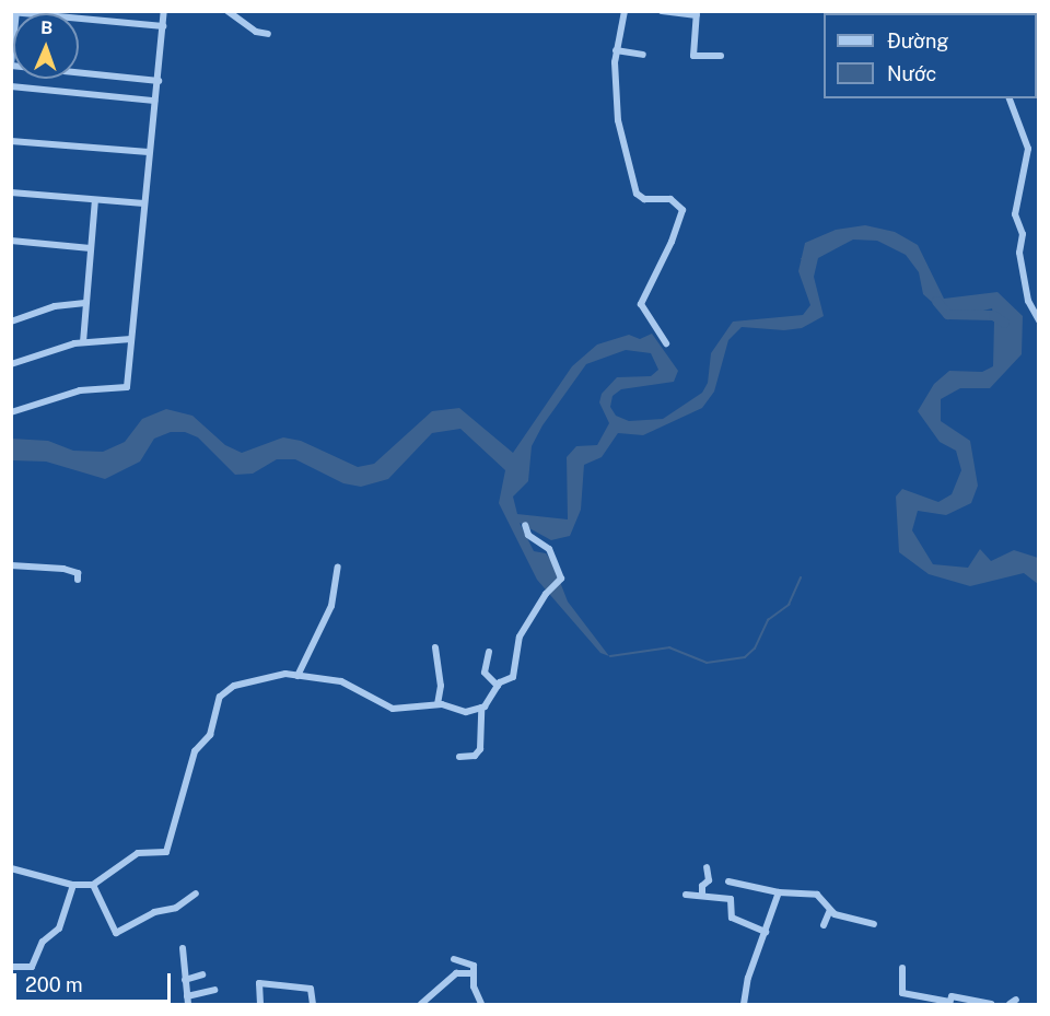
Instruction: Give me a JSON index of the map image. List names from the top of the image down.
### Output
{
  "legend": ["Đường", "Nước"],
  "scale_bar": "200 m",
  "north": "top"
}
